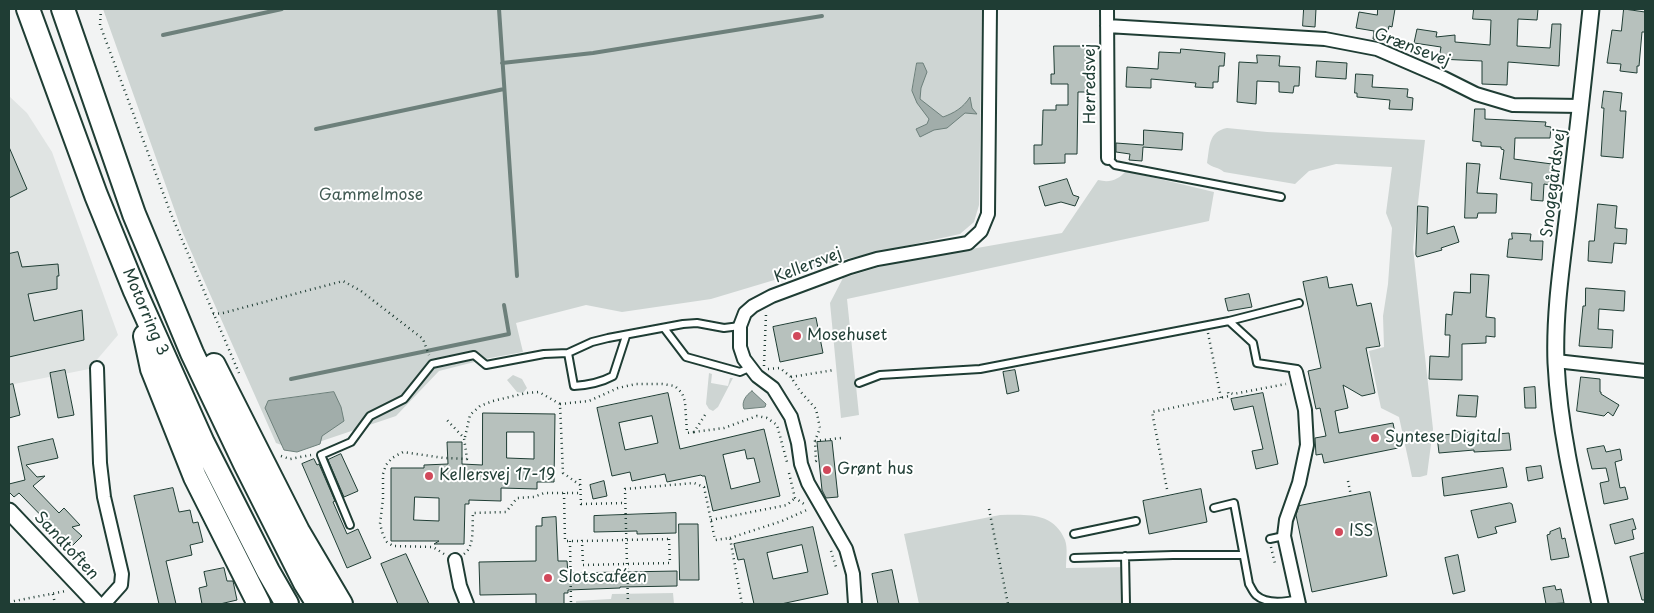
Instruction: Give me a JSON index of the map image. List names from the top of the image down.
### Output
{
  "streets": {
    "highway": ["Motorring 3"],
    "street": [
      "Grænsevej",
      "Herredsvej",
      "Snogegårdsvej",
      "Kellersvej",
      "Sandtoften"
    ]
  },
  "crossings": [
    ["Grænsevej", "Herredsvej"],
    ["Grænsevej", "Snogegårdsvej"]
  ],
  "parks": ["Gammelmose"],
  "places": [
    "Mosehuset",
    "Syntese Digital",
    "Grønt hus",
    "Kellersvej 17-19",
    "ISS",
    "Slotscaféen"
  ]
}
